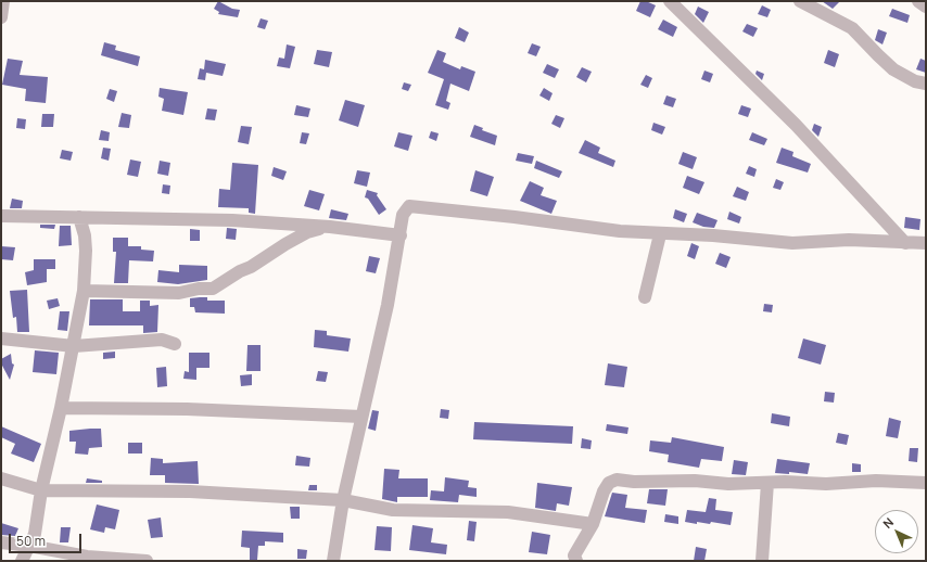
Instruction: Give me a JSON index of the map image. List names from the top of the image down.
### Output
{
  "scale_bar": "50 m",
  "north": "top left"
}
